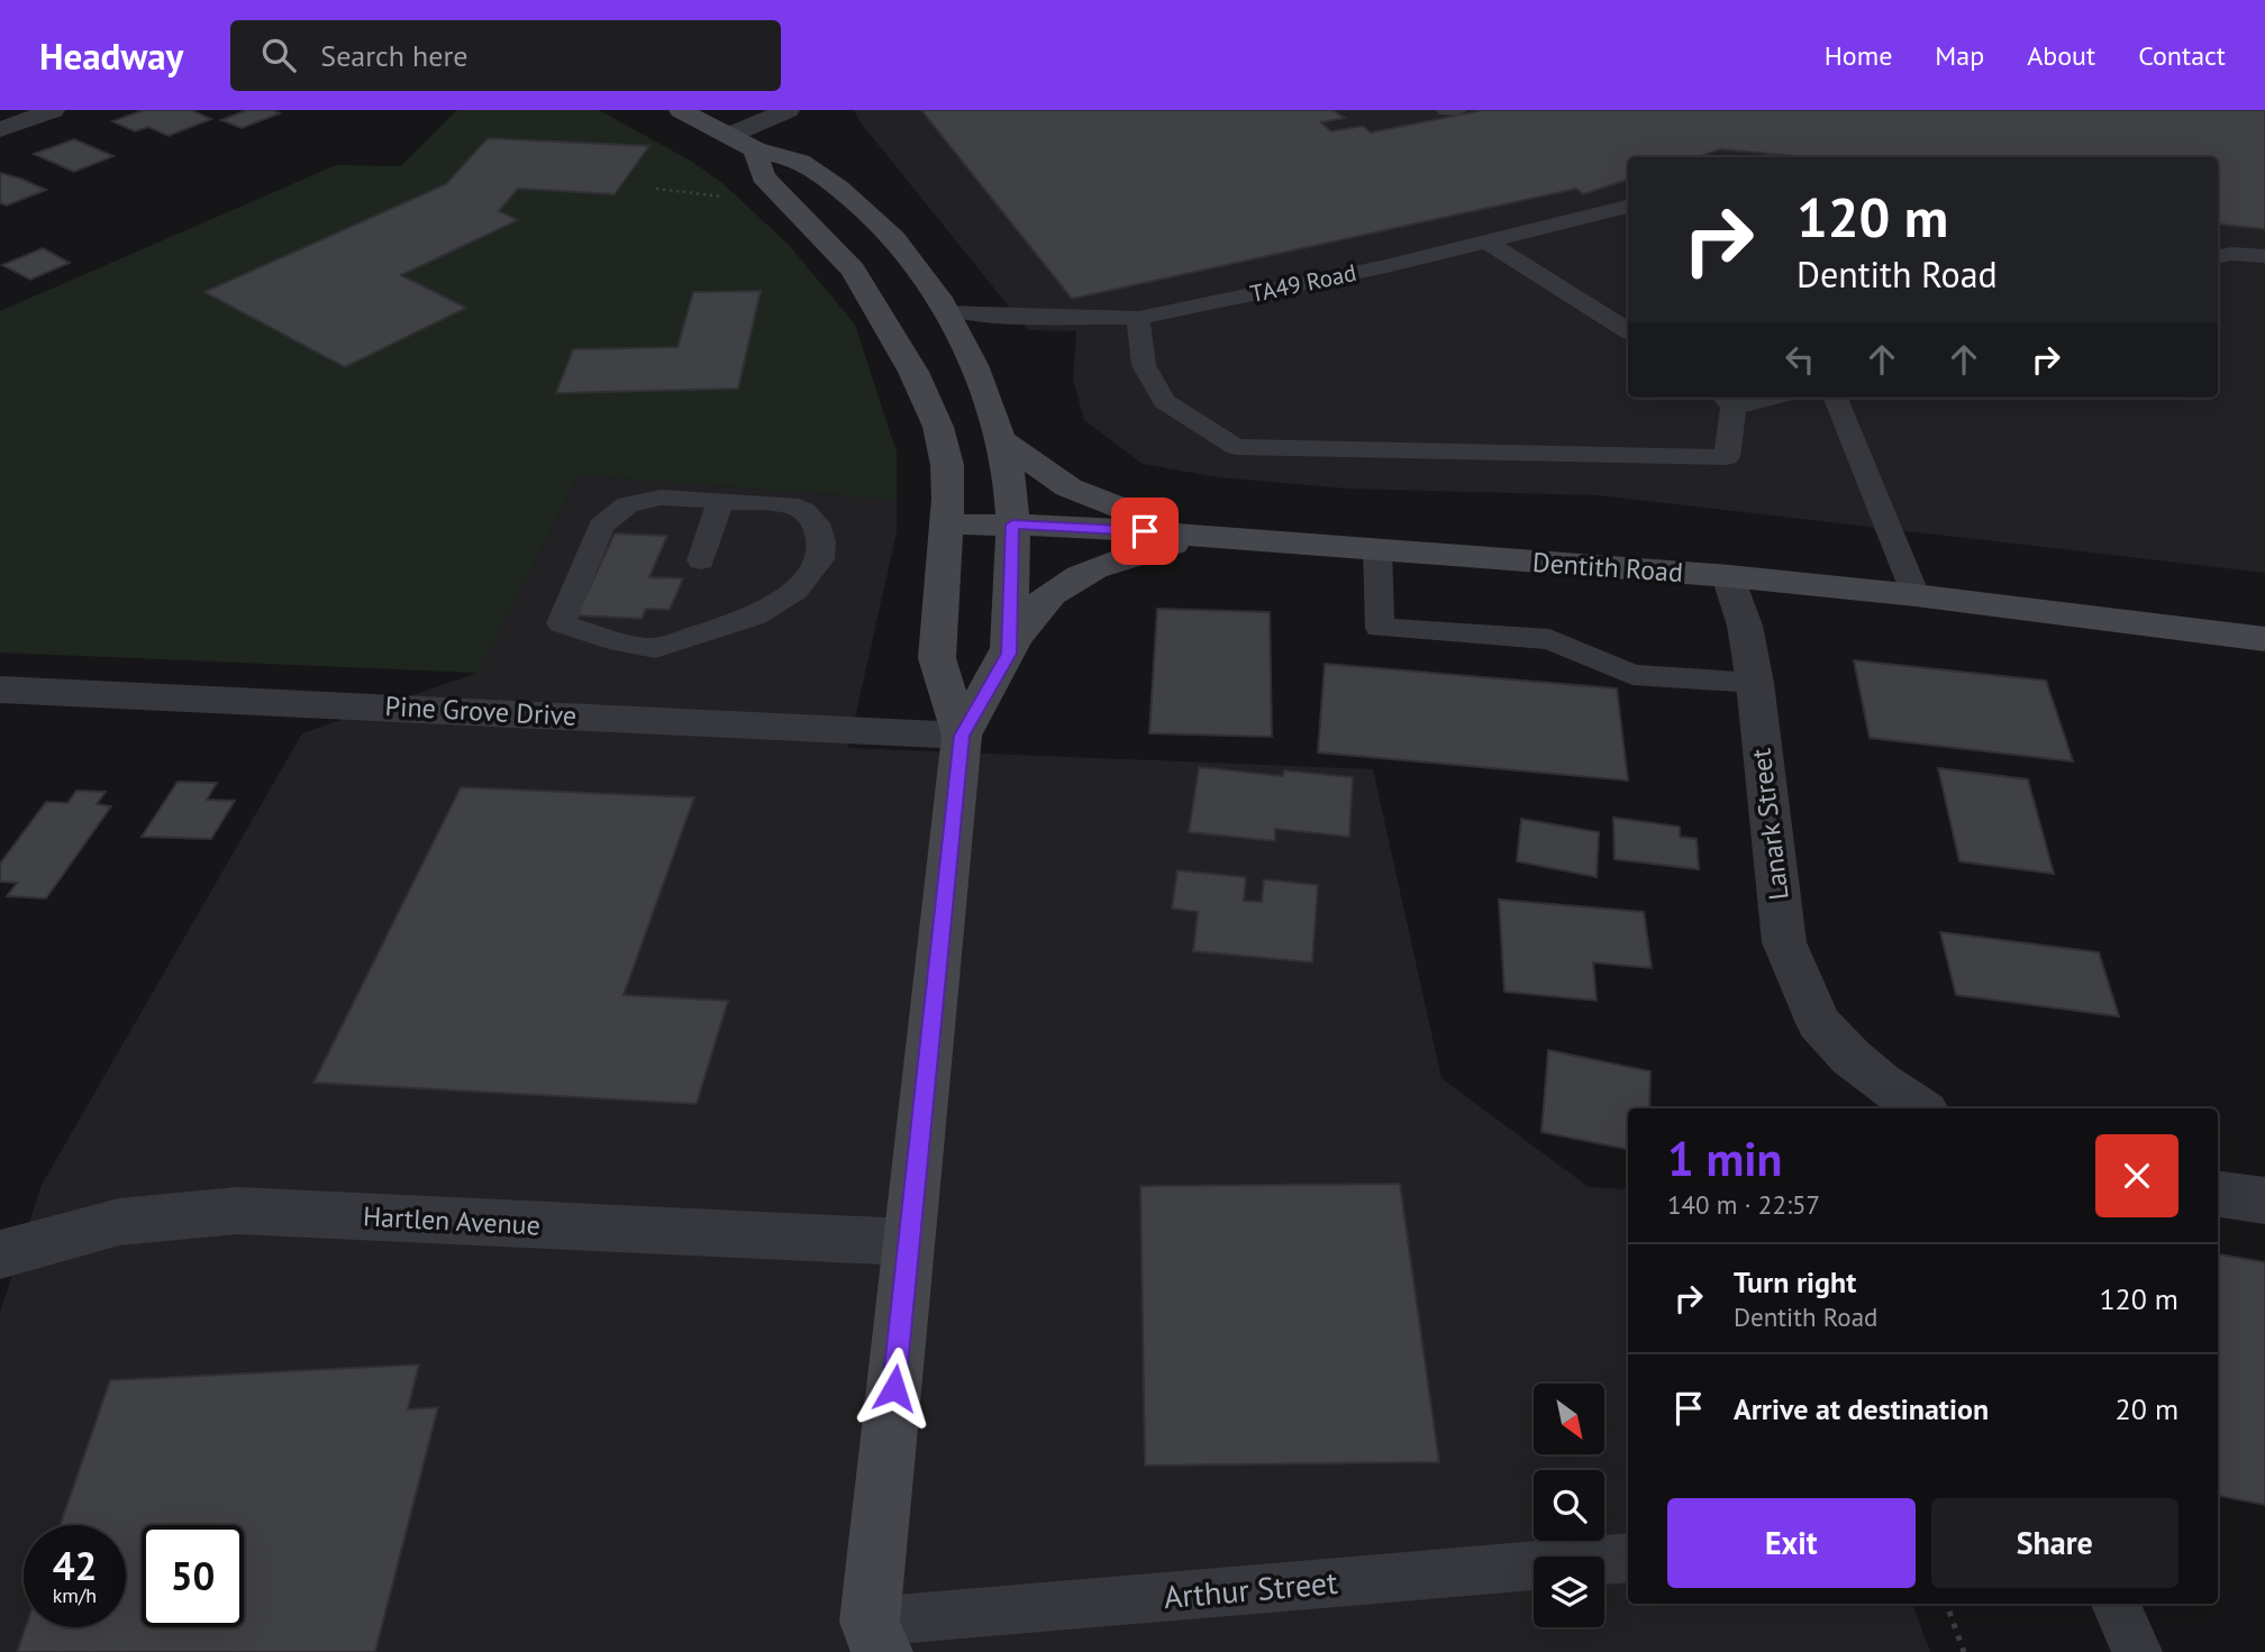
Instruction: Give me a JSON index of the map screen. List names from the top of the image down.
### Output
{
  "streets": {
    "main road": ["Dentith Road"],
    "street": ["Pine Grove Drive", "Lanark Street", "Hartlen Avenue"],
    "lane": ["TA49 Road", "Arthur Street"]
  },
  "crossings": [
    ["Dentith Road", "Lanark Street"]
  ],
  "north": "bottom right",
  "page": {
    "header": "Headway",
    "search": "Search here",
    "nav": [
      "Home",
      "Map",
      "About",
      "Contact"
    ],
    "turn": ["120 m", "Dentith Road"],
    "heading": ["1 min", "140 m · 22:57"],
    "list": [
      {
        "name": "Turn right",
        "note": "Dentith Road",
        "value": "120 m"
      },
      {
        "name": "Arrive at destination",
        "value": "20 m"
      }
    ],
    "buttons": ["Exit", "Share"],
    "speed": "42 km/h",
    "limit": "50"
  }
}
